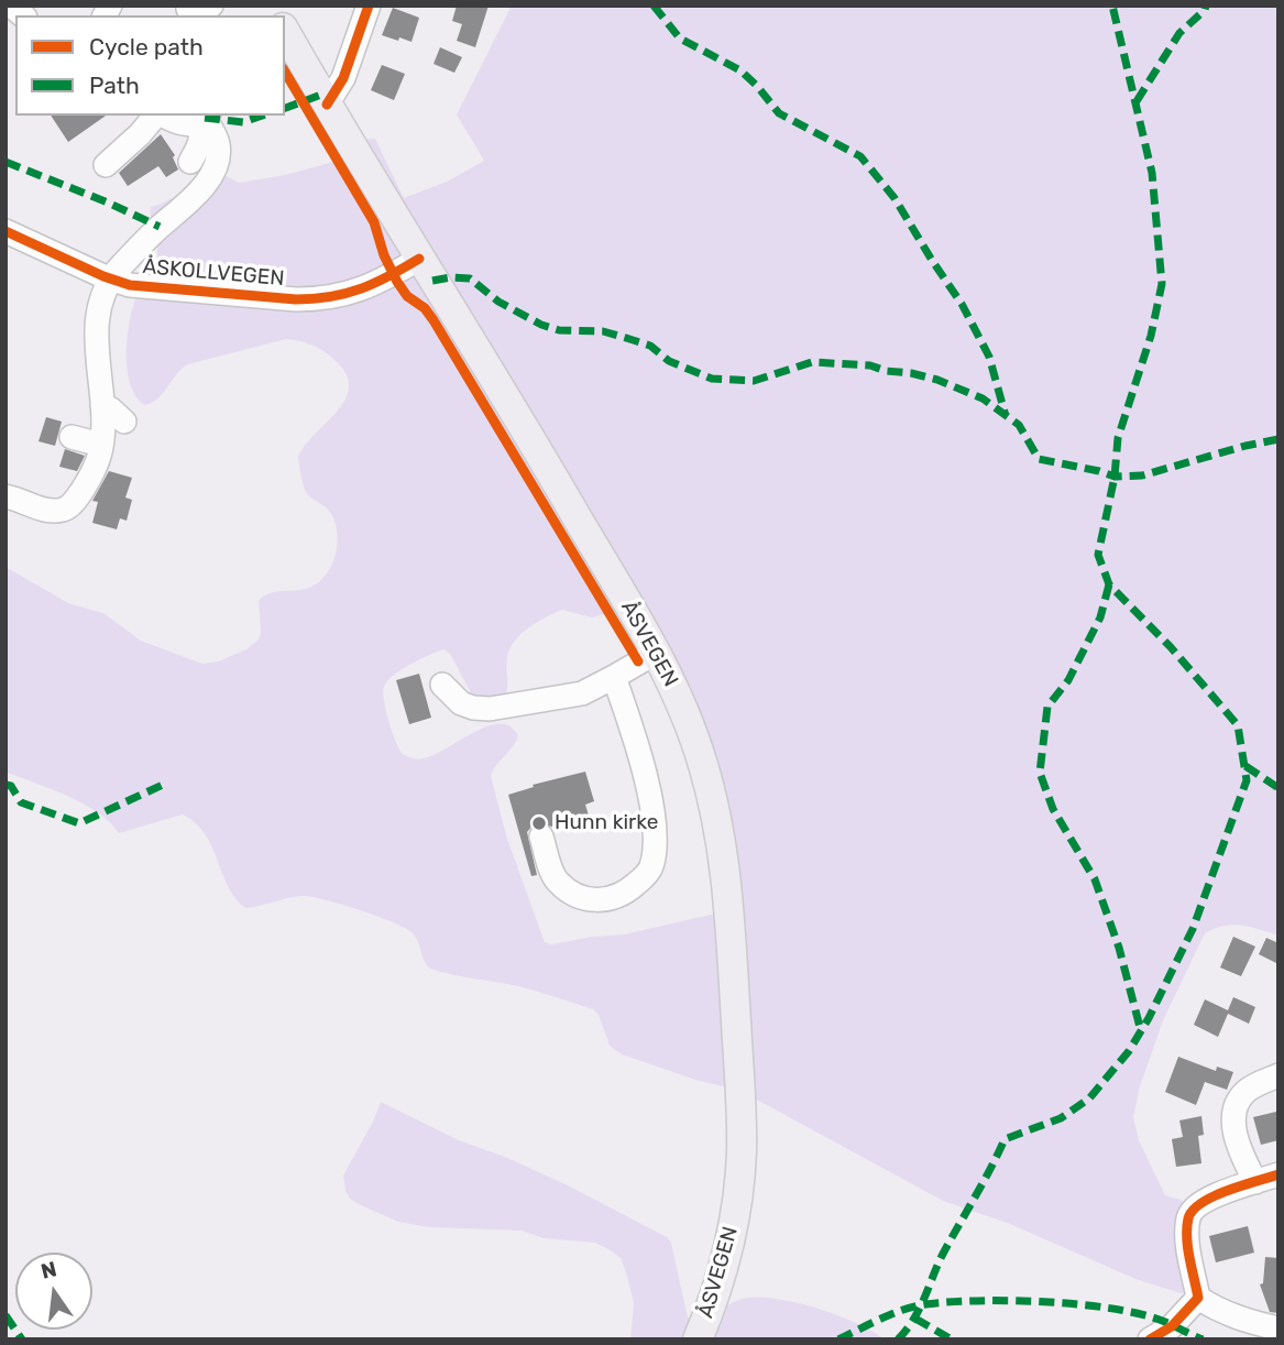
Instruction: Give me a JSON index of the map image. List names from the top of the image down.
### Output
{
  "streets": {
    "main road": ["ÅSVEGEN"],
    "street": ["ÅSKOLLVEGEN"]
  },
  "crossings": [
    ["ÅSKOLLVEGEN", "ÅSVEGEN"]
  ],
  "places": ["Hunn kirke"],
  "legend": ["Cycle path", "Path"],
  "north": "top"
}
